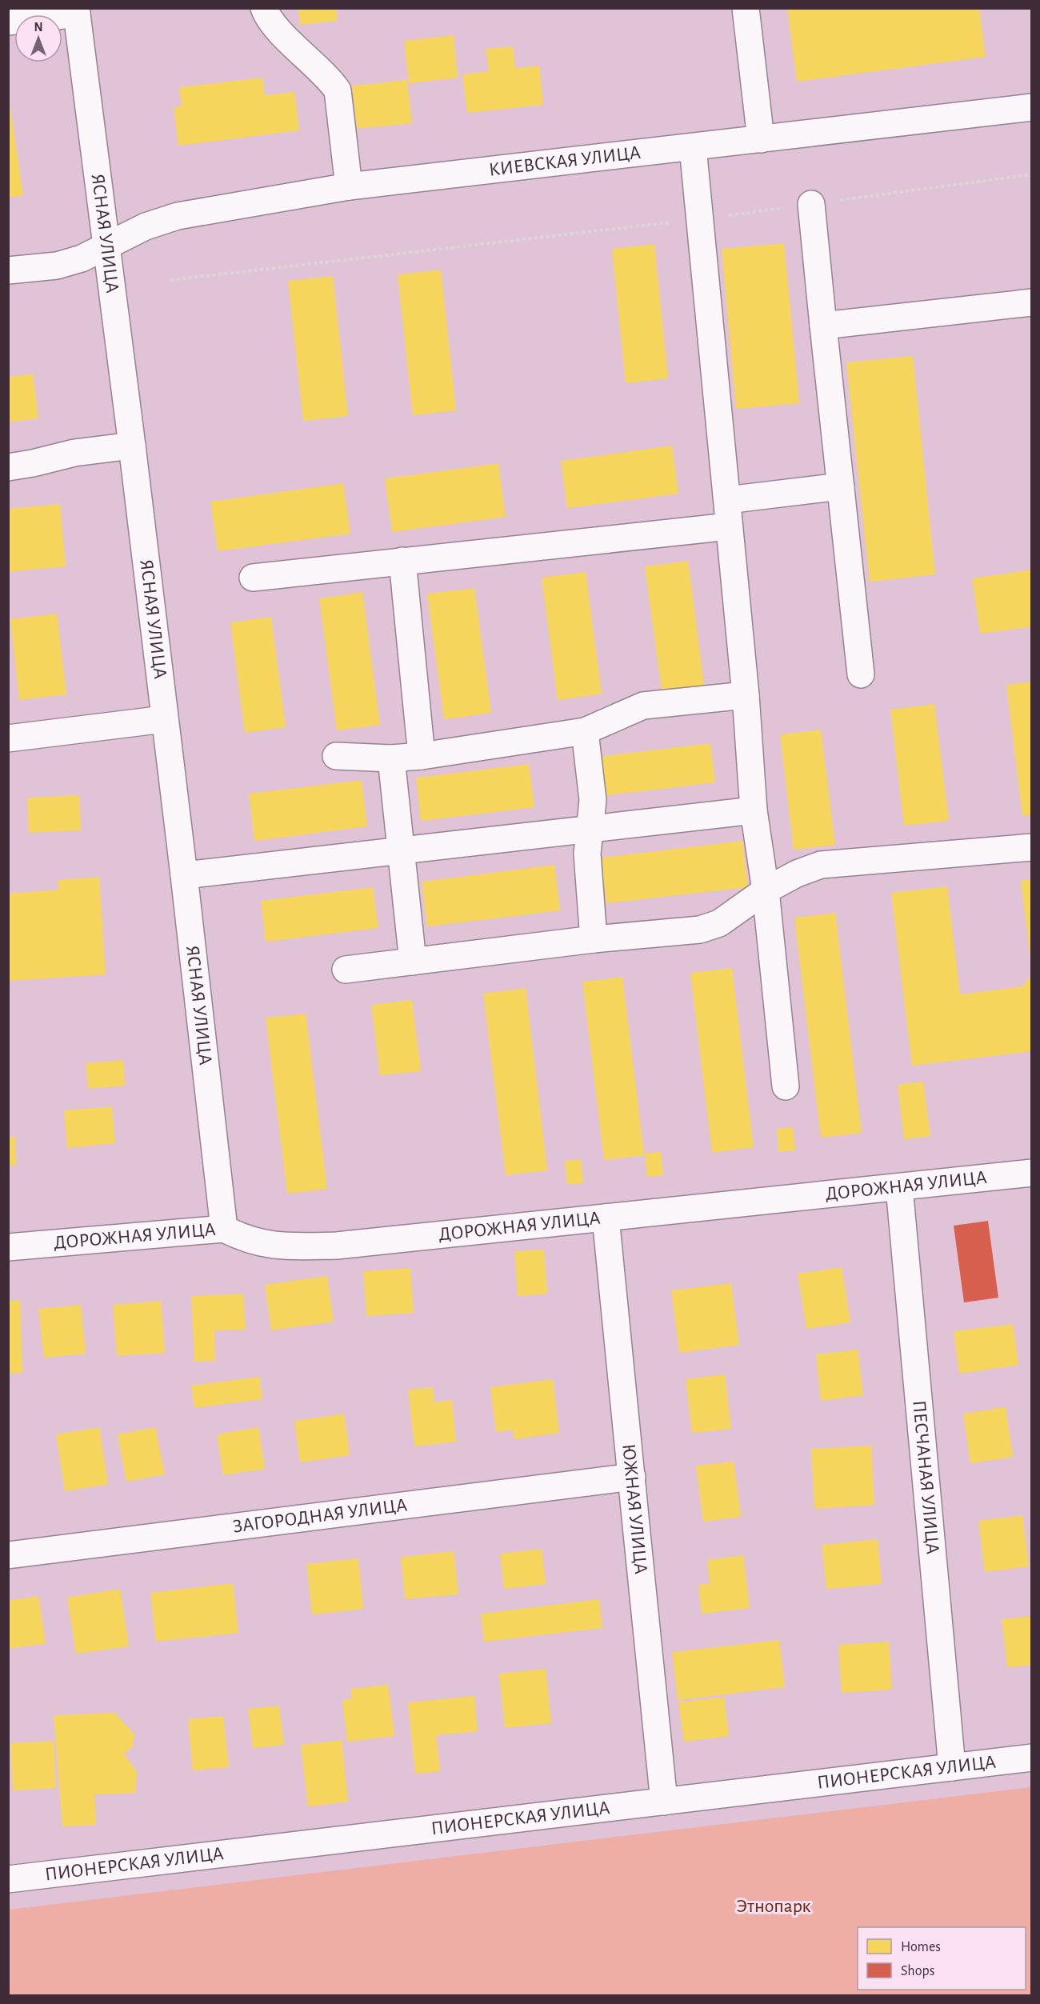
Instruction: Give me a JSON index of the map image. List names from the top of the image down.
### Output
{
  "streets": {
    "street": [
      "КИЕВСКАЯ УЛИЦА",
      "ЯСНАЯ УЛИЦА",
      "ДОРОЖНАЯ УЛИЦА",
      "ПЕСЧАНАЯ УЛИЦА",
      "ЮЖНАЯ УЛИЦА",
      "ЗАГОРОДНАЯ УЛИЦА",
      "ПИОНЕРСКАЯ УЛИЦА"
    ]
  },
  "crossings": [
    ["КИЕВСКАЯ УЛИЦА", "ЯСНАЯ УЛИЦА"],
    ["ЯСНАЯ УЛИЦА", "ДОРОЖНАЯ УЛИЦА"],
    ["ДОРОЖНАЯ УЛИЦА", "ПЕСЧАНАЯ УЛИЦА"],
    ["ДОРОЖНАЯ УЛИЦА", "ЮЖНАЯ УЛИЦА"],
    ["ПЕСЧАНАЯ УЛИЦА", "ПИОНЕРСКАЯ УЛИЦА"],
    ["ЮЖНАЯ УЛИЦА", "ЗАГОРОДНАЯ УЛИЦА"],
    ["ЮЖНАЯ УЛИЦА", "ПИОНЕРСКАЯ УЛИЦА"]
  ],
  "parks": ["Этнопарк"],
  "legend": ["Homes", "Shops"],
  "north": "top"
}
